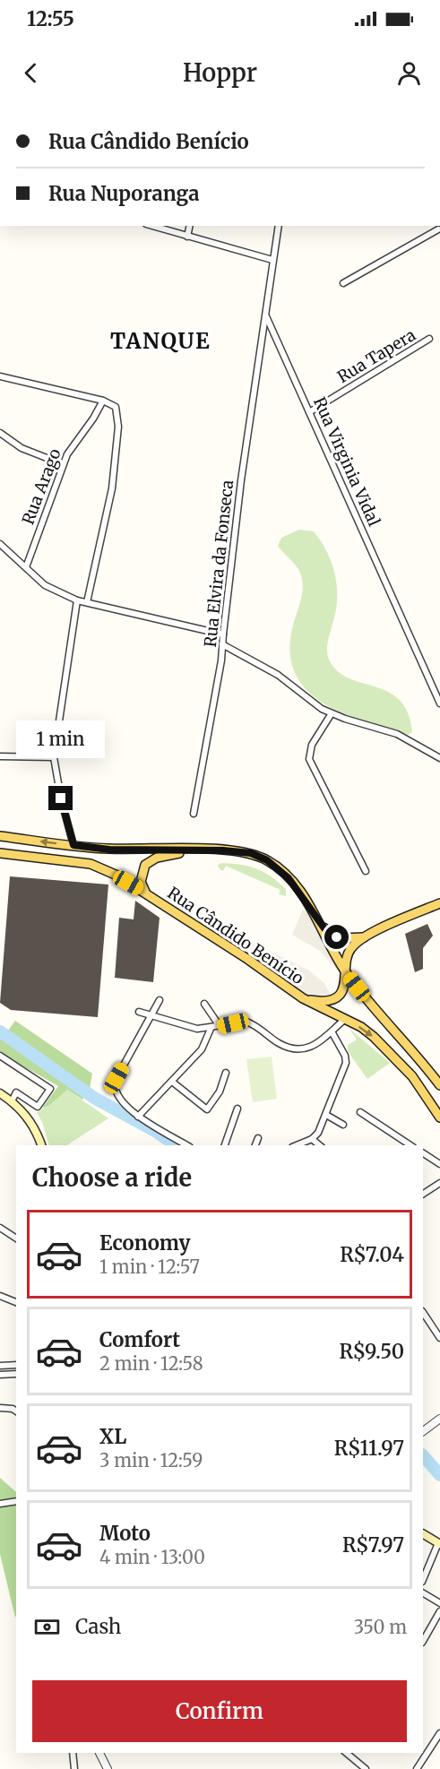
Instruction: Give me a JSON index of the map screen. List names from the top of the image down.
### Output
{
  "streets": {
    "main road": ["Rua Cândido Benício"],
    "street": [
      "Rua Tapera",
      "Rua Virginia Vidal",
      "Rua Arago",
      "Rua Elvira da Fonseca"
    ]
  },
  "crossings": [
    ["Rua Tapera", "Rua Virginia Vidal"],
    ["Rua Virginia Vidal", "Rua Elvira da Fonseca"]
  ],
  "districts": ["TANQUE"],
  "page": {
    "status": "12:55",
    "header": "Hoppr",
    "banner": ["Rua Cândido Benício", "Rua Nuporanga"],
    "bubble": "1 min",
    "heading": "Choose a ride",
    "list": [
      {
        "name": "Economy",
        "note": "1 min · 12:57",
        "value": "R$7.04"
      },
      {
        "name": "Comfort",
        "note": "2 min · 12:58",
        "value": "R$9.50"
      },
      {
        "name": "XL",
        "note": "3 min · 12:59",
        "value": "R$11.97"
      },
      {
        "name": "Moto",
        "note": "4 min · 13:00",
        "value": "R$7.97"
      }
    ],
    "pay": ["Cash", "350 m"],
    "buttons": "Confirm"
  }
}
